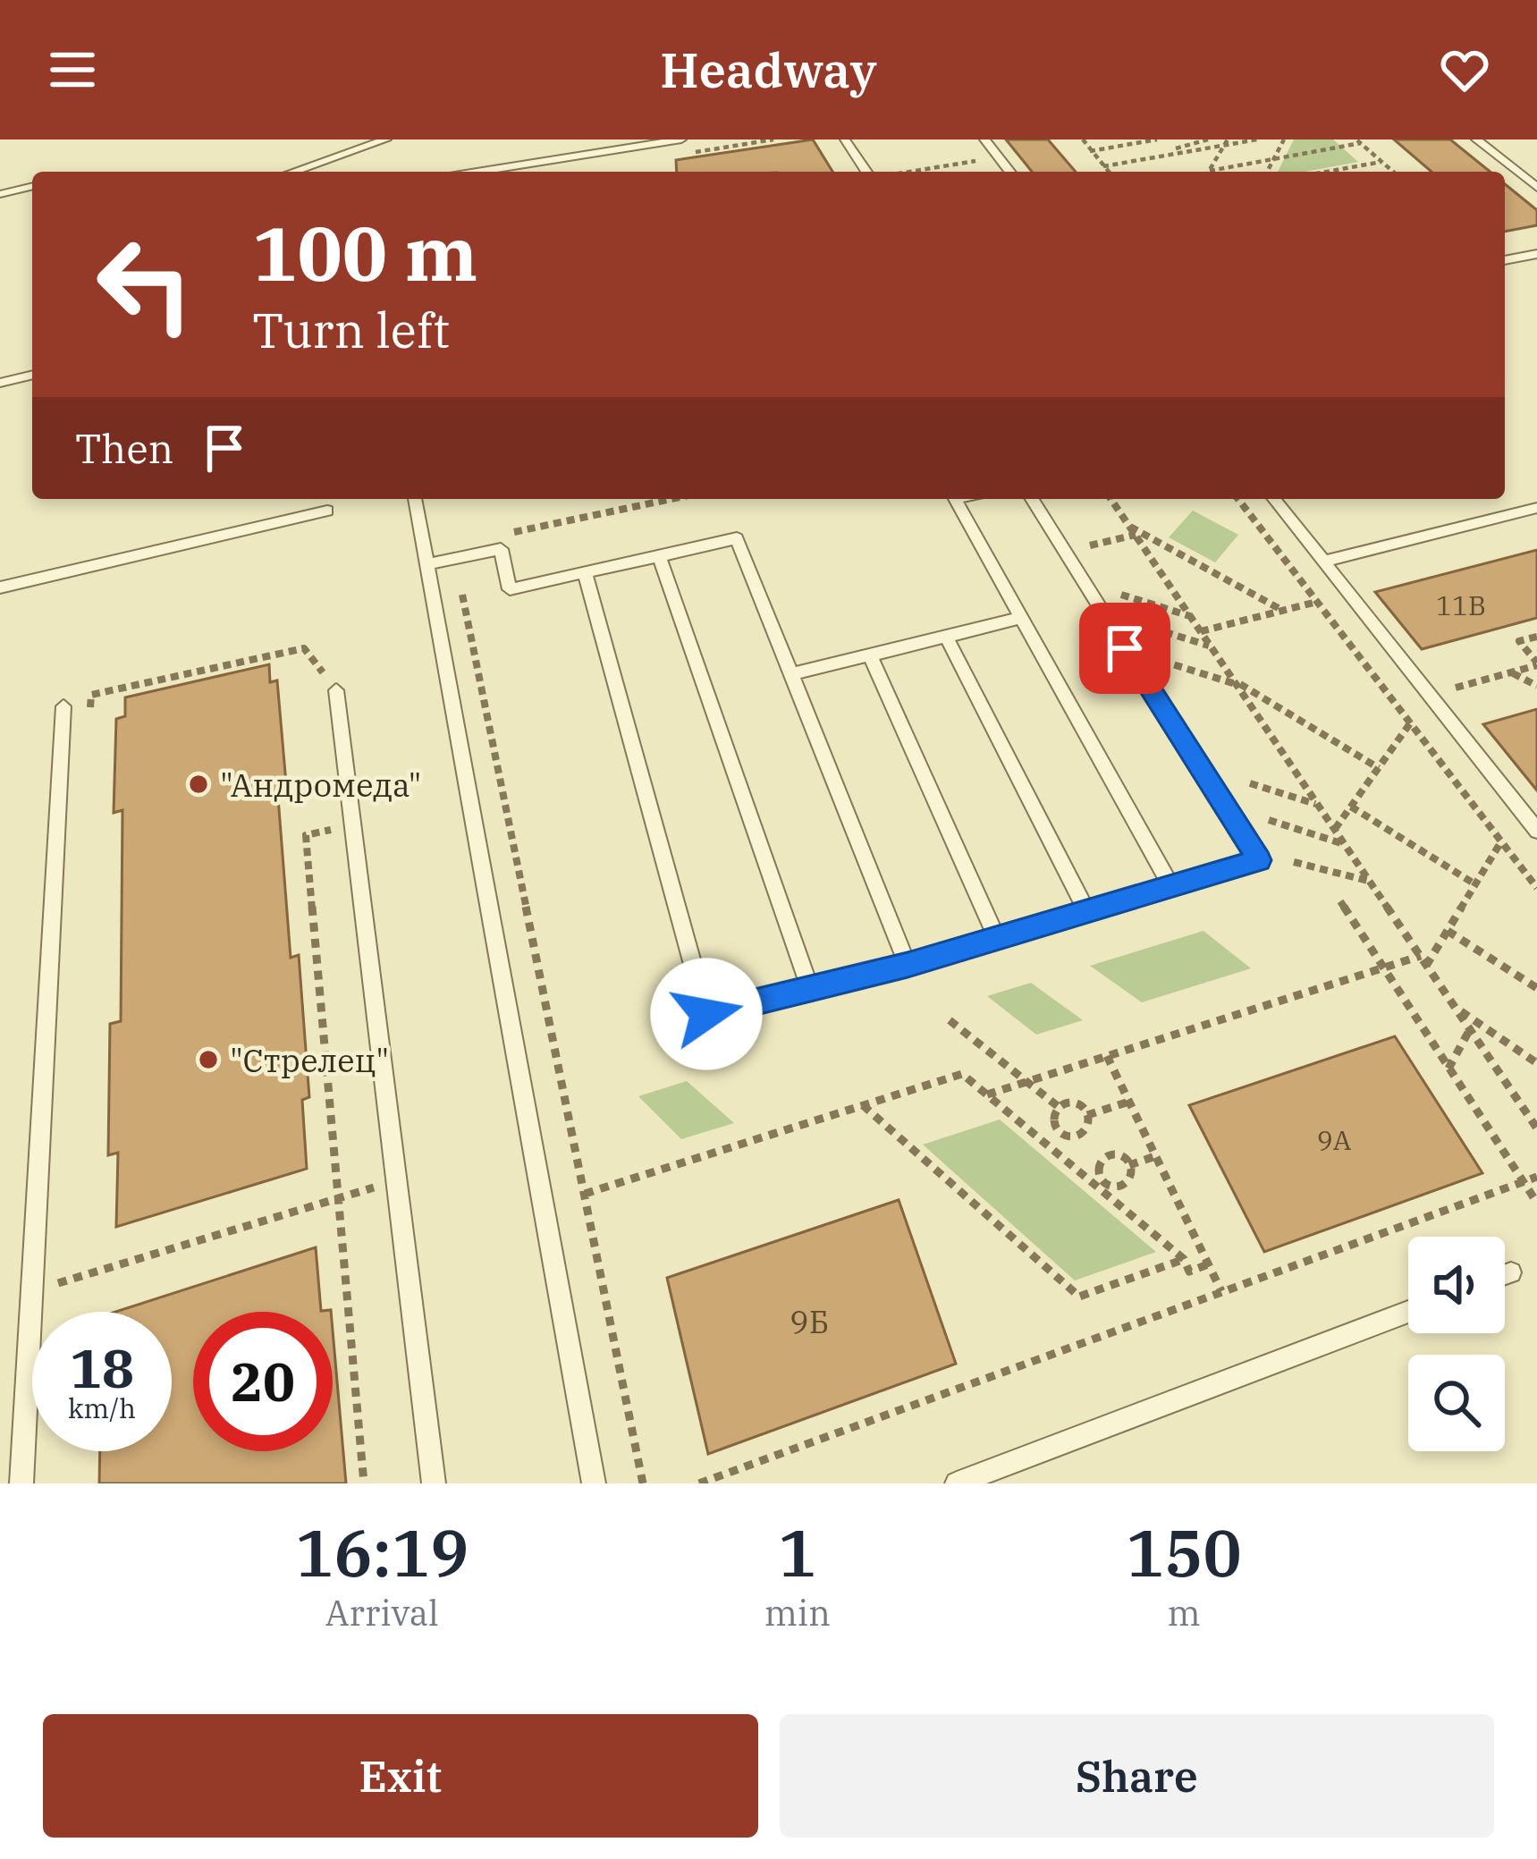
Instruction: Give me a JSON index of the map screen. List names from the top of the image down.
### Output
{
  "places": ["\"Андромеда\"", "\"Стрелец\""],
  "house_numbers": ["11В", "9А", "9Б"],
  "page": {
    "header": "Headway",
    "turn": ["100 m", "Turn left"],
    "then": "Then",
    "speed": "18 km/h",
    "limit": "20",
    "eta": [
      "16:19",
      "Arrival",
      "1",
      "min",
      "150",
      "m"
    ],
    "buttons": ["Exit", "Share"]
  }
}
